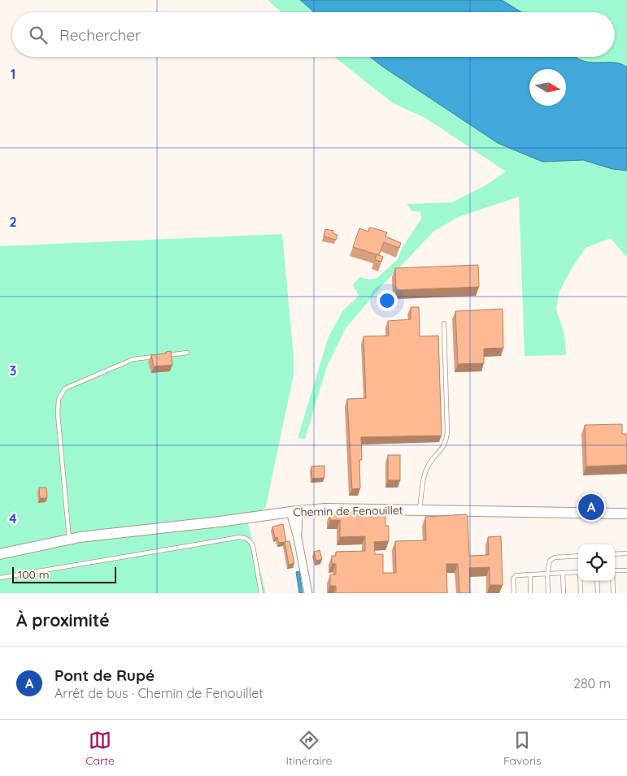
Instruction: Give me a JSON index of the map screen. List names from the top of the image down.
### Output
{
  "streets": {
    "street": ["Chemin de Fenouillet"]
  },
  "scale_bar": "100 m",
  "north": "right",
  "page": {
    "search": "Rechercher",
    "pins": "A",
    "scale": "100 m",
    "heading": "À proximité",
    "list": [
      {
        "mark": "A",
        "name": "Pont de Rupé",
        "note": "Arrêt de bus · Chemin de Fenouillet",
        "value": "280 m"
      }
    ],
    "nav": ["Carte", "Itinéraire", "Favoris"]
  },
  "grid": {
    "rows": [
      "1",
      "2",
      "3",
      "4"
    ]
  }
}
